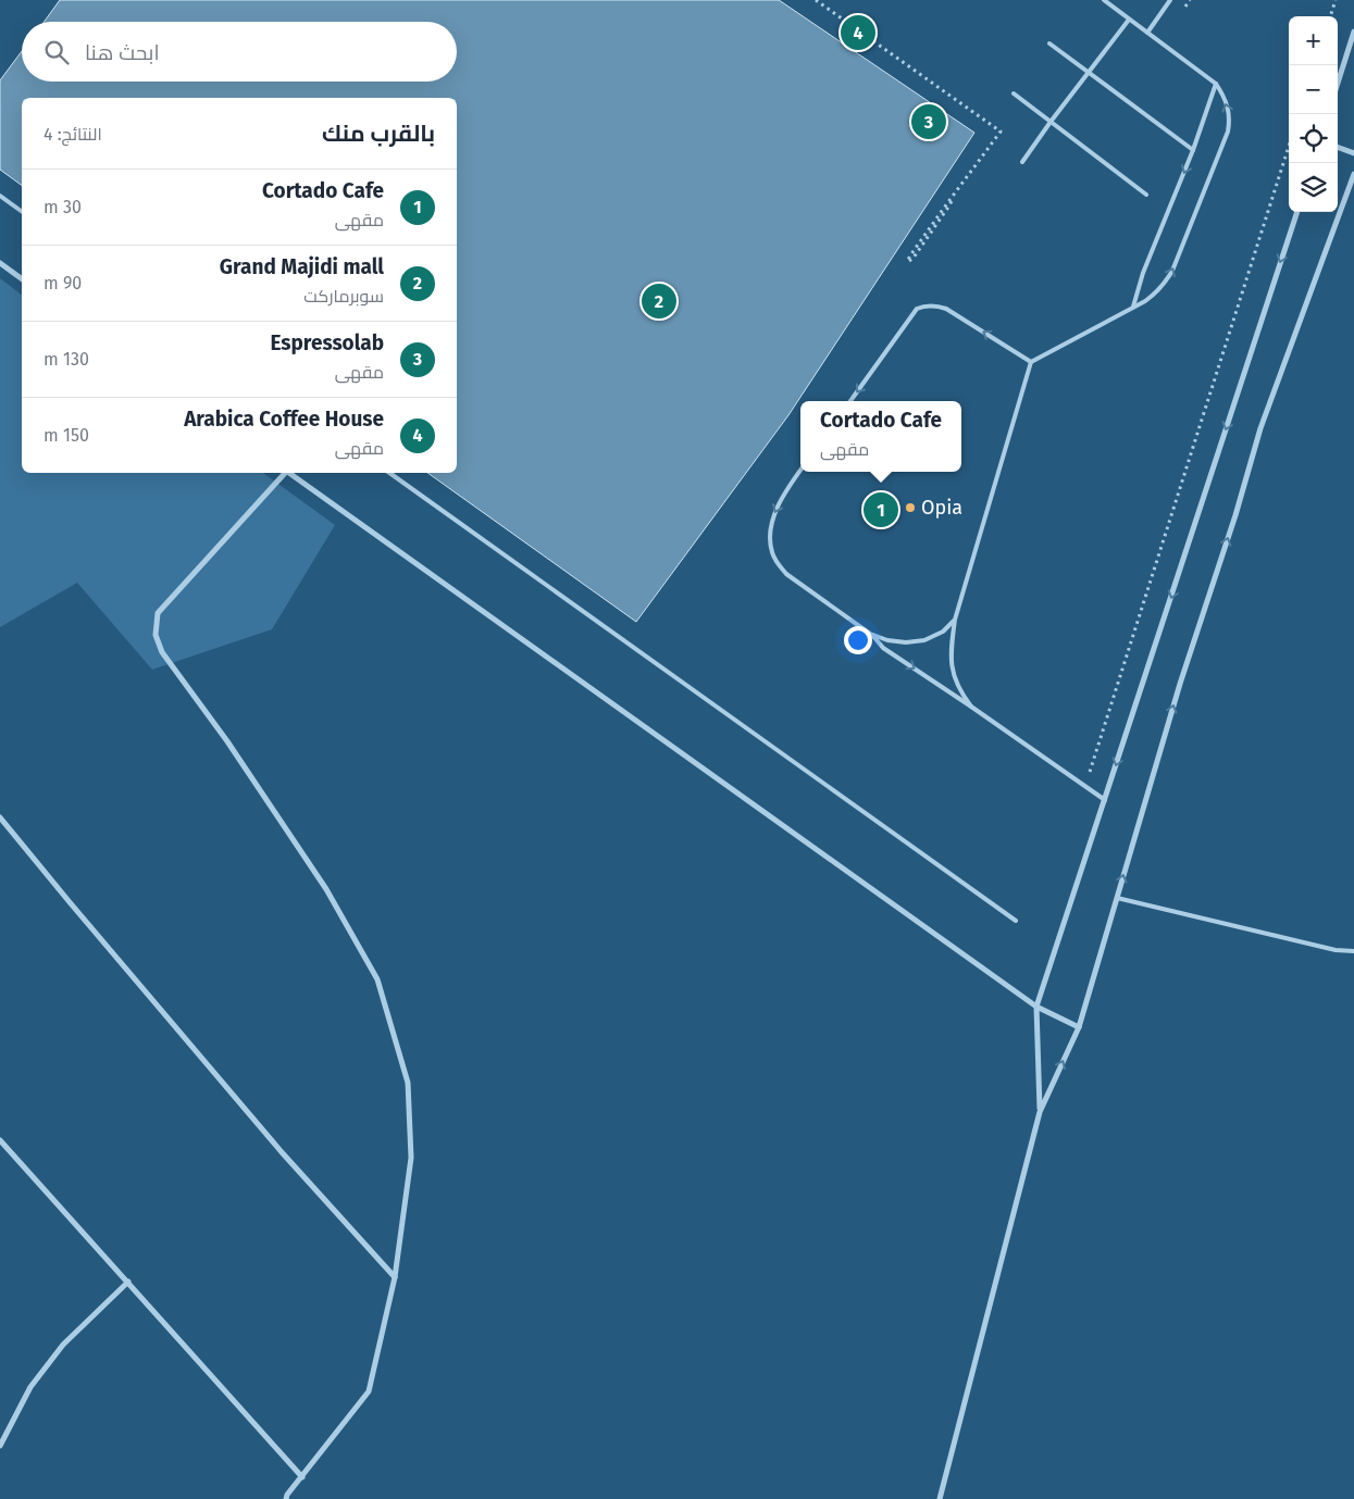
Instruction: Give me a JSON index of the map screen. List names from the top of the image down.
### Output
{
  "places": ["Opia"],
  "page": {
    "pins": [
      "4",
      "3",
      "2",
      "1"
    ],
    "map_buttons": ["+", "−"],
    "search": "ابحث هنا",
    "heading": ["بالقرب منك", "النتائج: 4"],
    "list": [
      {
        "mark": "1",
        "name": "Cortado Cafe",
        "note": "مقهى",
        "value": "30 m"
      },
      {
        "mark": "2",
        "name": "Grand Majidi mall",
        "note": "سوبرماركت",
        "value": "90 m"
      },
      {
        "mark": "3",
        "name": "Espressolab",
        "note": "مقهى",
        "value": "130 m"
      },
      {
        "mark": "4",
        "name": "Arabica Coffee House",
        "note": "مقهى",
        "value": "150 m"
      }
    ],
    "popup": ["Cortado Cafe", "مقهى"]
  }
}
